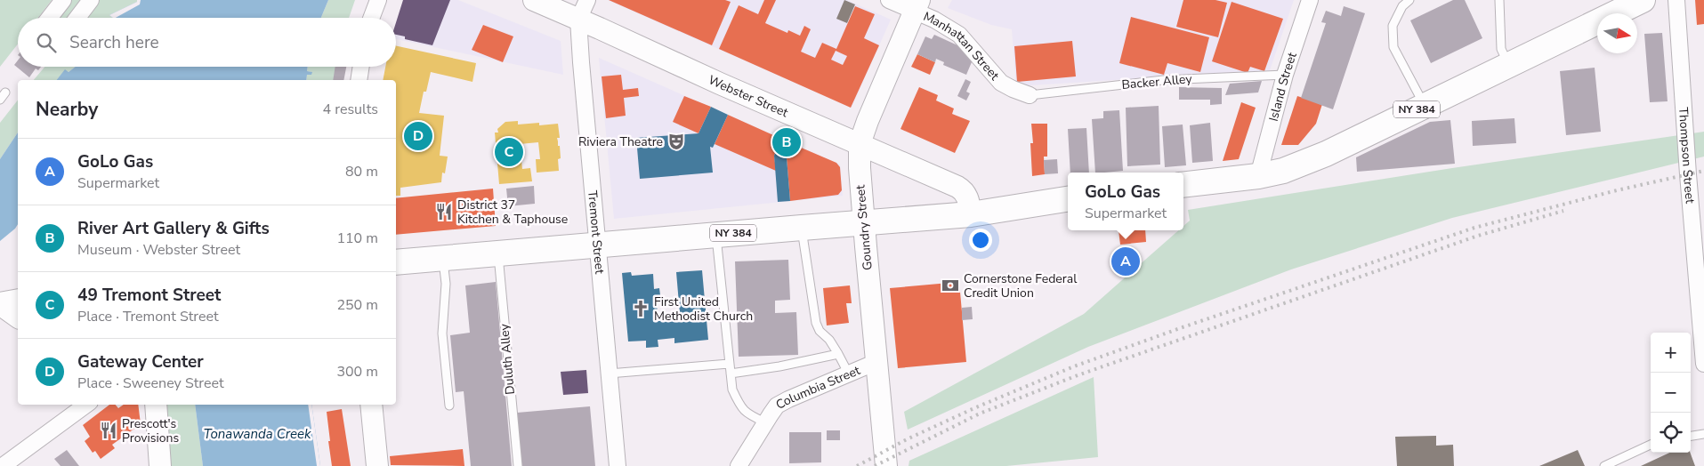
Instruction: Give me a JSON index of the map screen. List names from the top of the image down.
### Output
{
  "streets": {
    "main road": ["NY 384"],
    "street": [
      "Manhattan Street",
      "Island Street",
      "Webster Street",
      "Thompson Street",
      "Goundry Street",
      "Tremont Street",
      "Columbia Street"
    ],
    "lane": ["Backer Alley", "Duluth Alley"]
  },
  "crossings": [
    ["Manhattan Street", "Backer Alley"],
    ["Manhattan Street", "Goundry Street"],
    ["Backer Alley", "Island Street"],
    ["Island Street", "NY 384"],
    ["Webster Street", "NY 384"],
    ["Webster Street", "Goundry Street"],
    ["Webster Street", "Tremont Street"],
    ["NY 384", "Goundry Street"],
    ["NY 384", "Tremont Street"],
    ["NY 384", "Duluth Alley"],
    ["Goundry Street", "Columbia Street"]
  ],
  "water": ["Tonawanda Creek"],
  "places": {
    "theatre": ["Riviera Theatre"],
    "restaurant": ["District 37 Kitchen & Taphouse", "Prescott's Provisions"],
    "bank": ["Cornerstone Federal Credit Union"],
    "church": ["First United Methodist Church"]
  },
  "north": "right",
  "page": {
    "search": "Search here",
    "heading": ["Nearby", "4 results"],
    "pins": [
      "D",
      "B",
      "C",
      "A"
    ],
    "list": [
      {
        "mark": "A",
        "name": "GoLo Gas",
        "note": "Supermarket",
        "value": "80 m"
      },
      {
        "mark": "B",
        "name": "River Art Gallery & Gifts",
        "note": "Museum · Webster Street",
        "value": "110 m"
      },
      {
        "mark": "C",
        "name": "49 Tremont Street",
        "note": "Place · Tremont Street",
        "value": "250 m"
      },
      {
        "mark": "D",
        "name": "Gateway Center",
        "note": "Place · Sweeney Street",
        "value": "300 m"
      }
    ],
    "popup": ["GoLo Gas", "Supermarket"],
    "map_buttons": ["+", "−"]
  }
}
